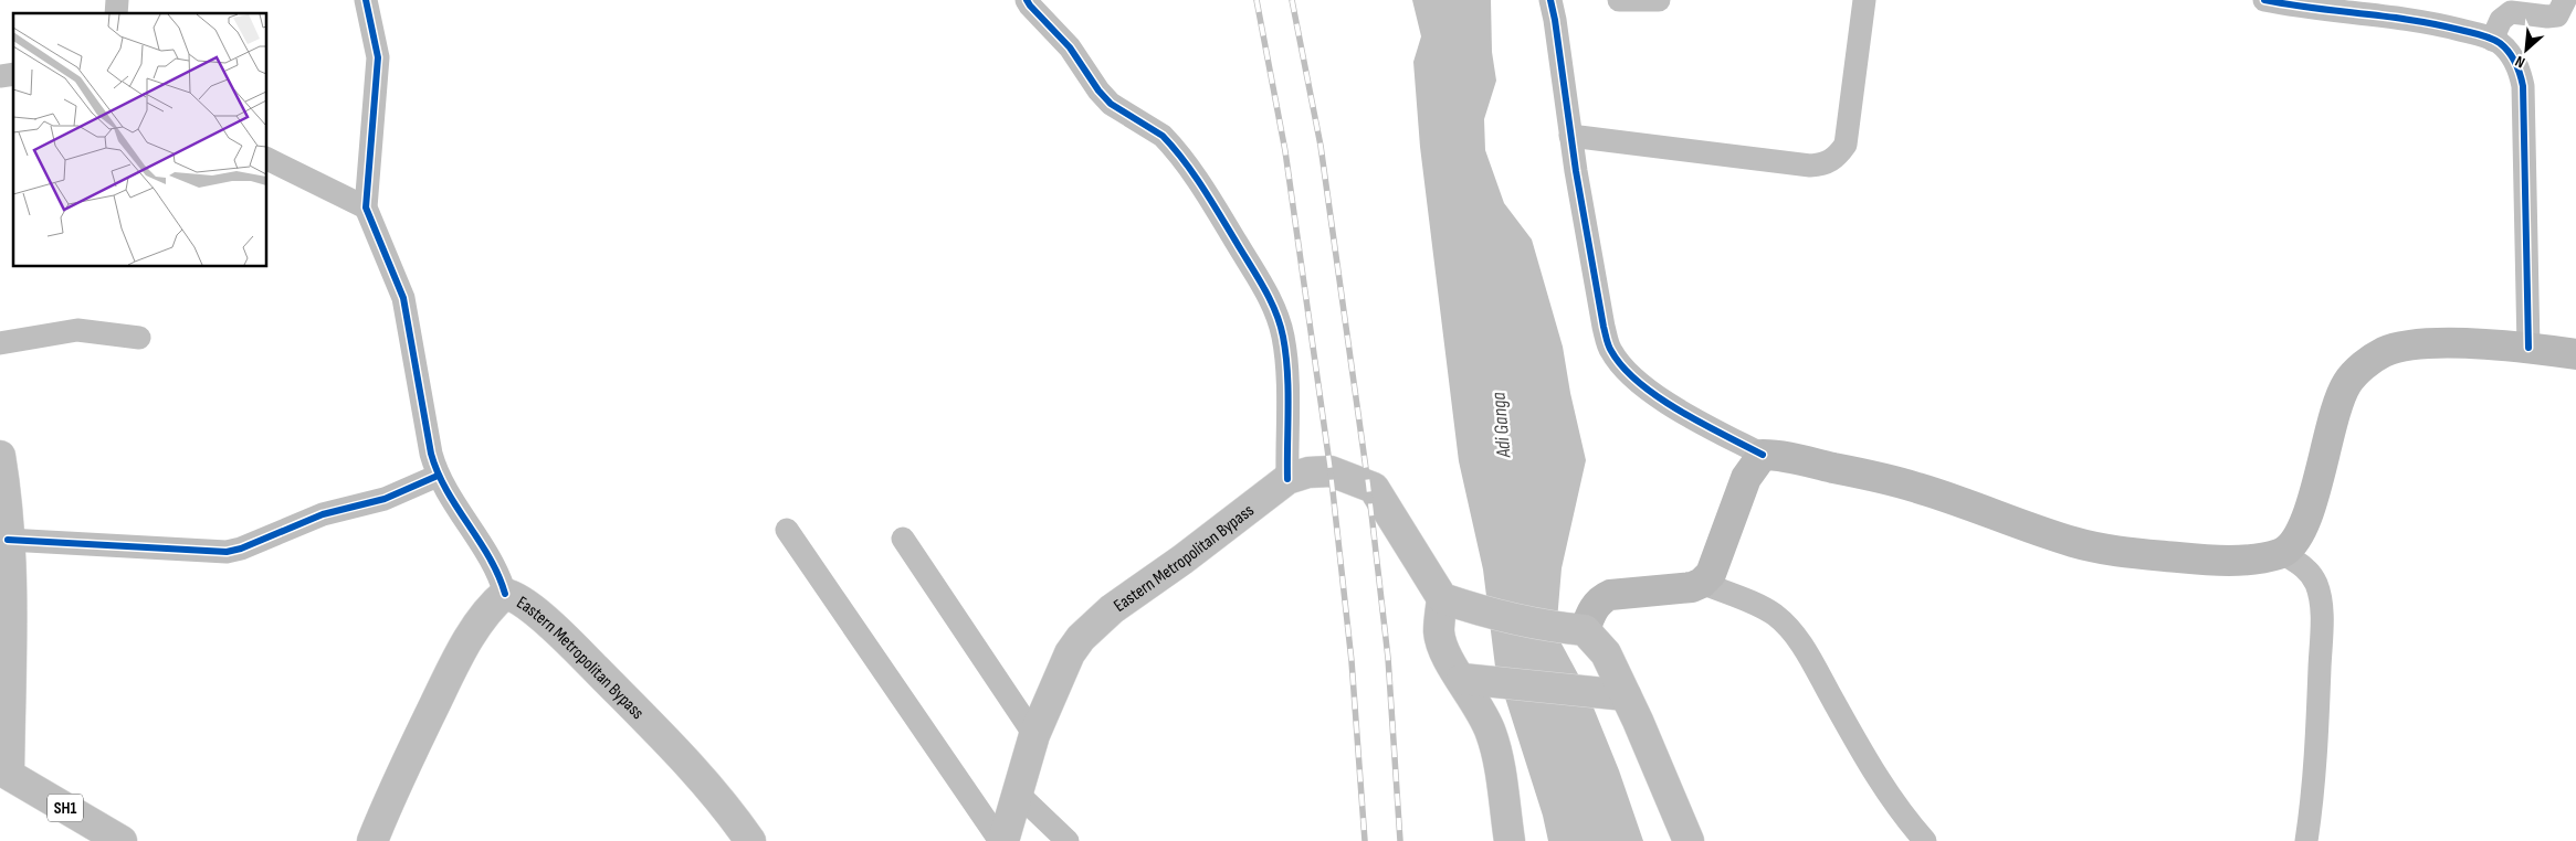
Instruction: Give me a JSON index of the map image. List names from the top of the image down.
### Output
{
  "streets": {
    "main road": ["Eastern Metropolitan Bypass", "SH1"]
  },
  "water": ["Adi Ganga"],
  "north": "bottom left"
}
